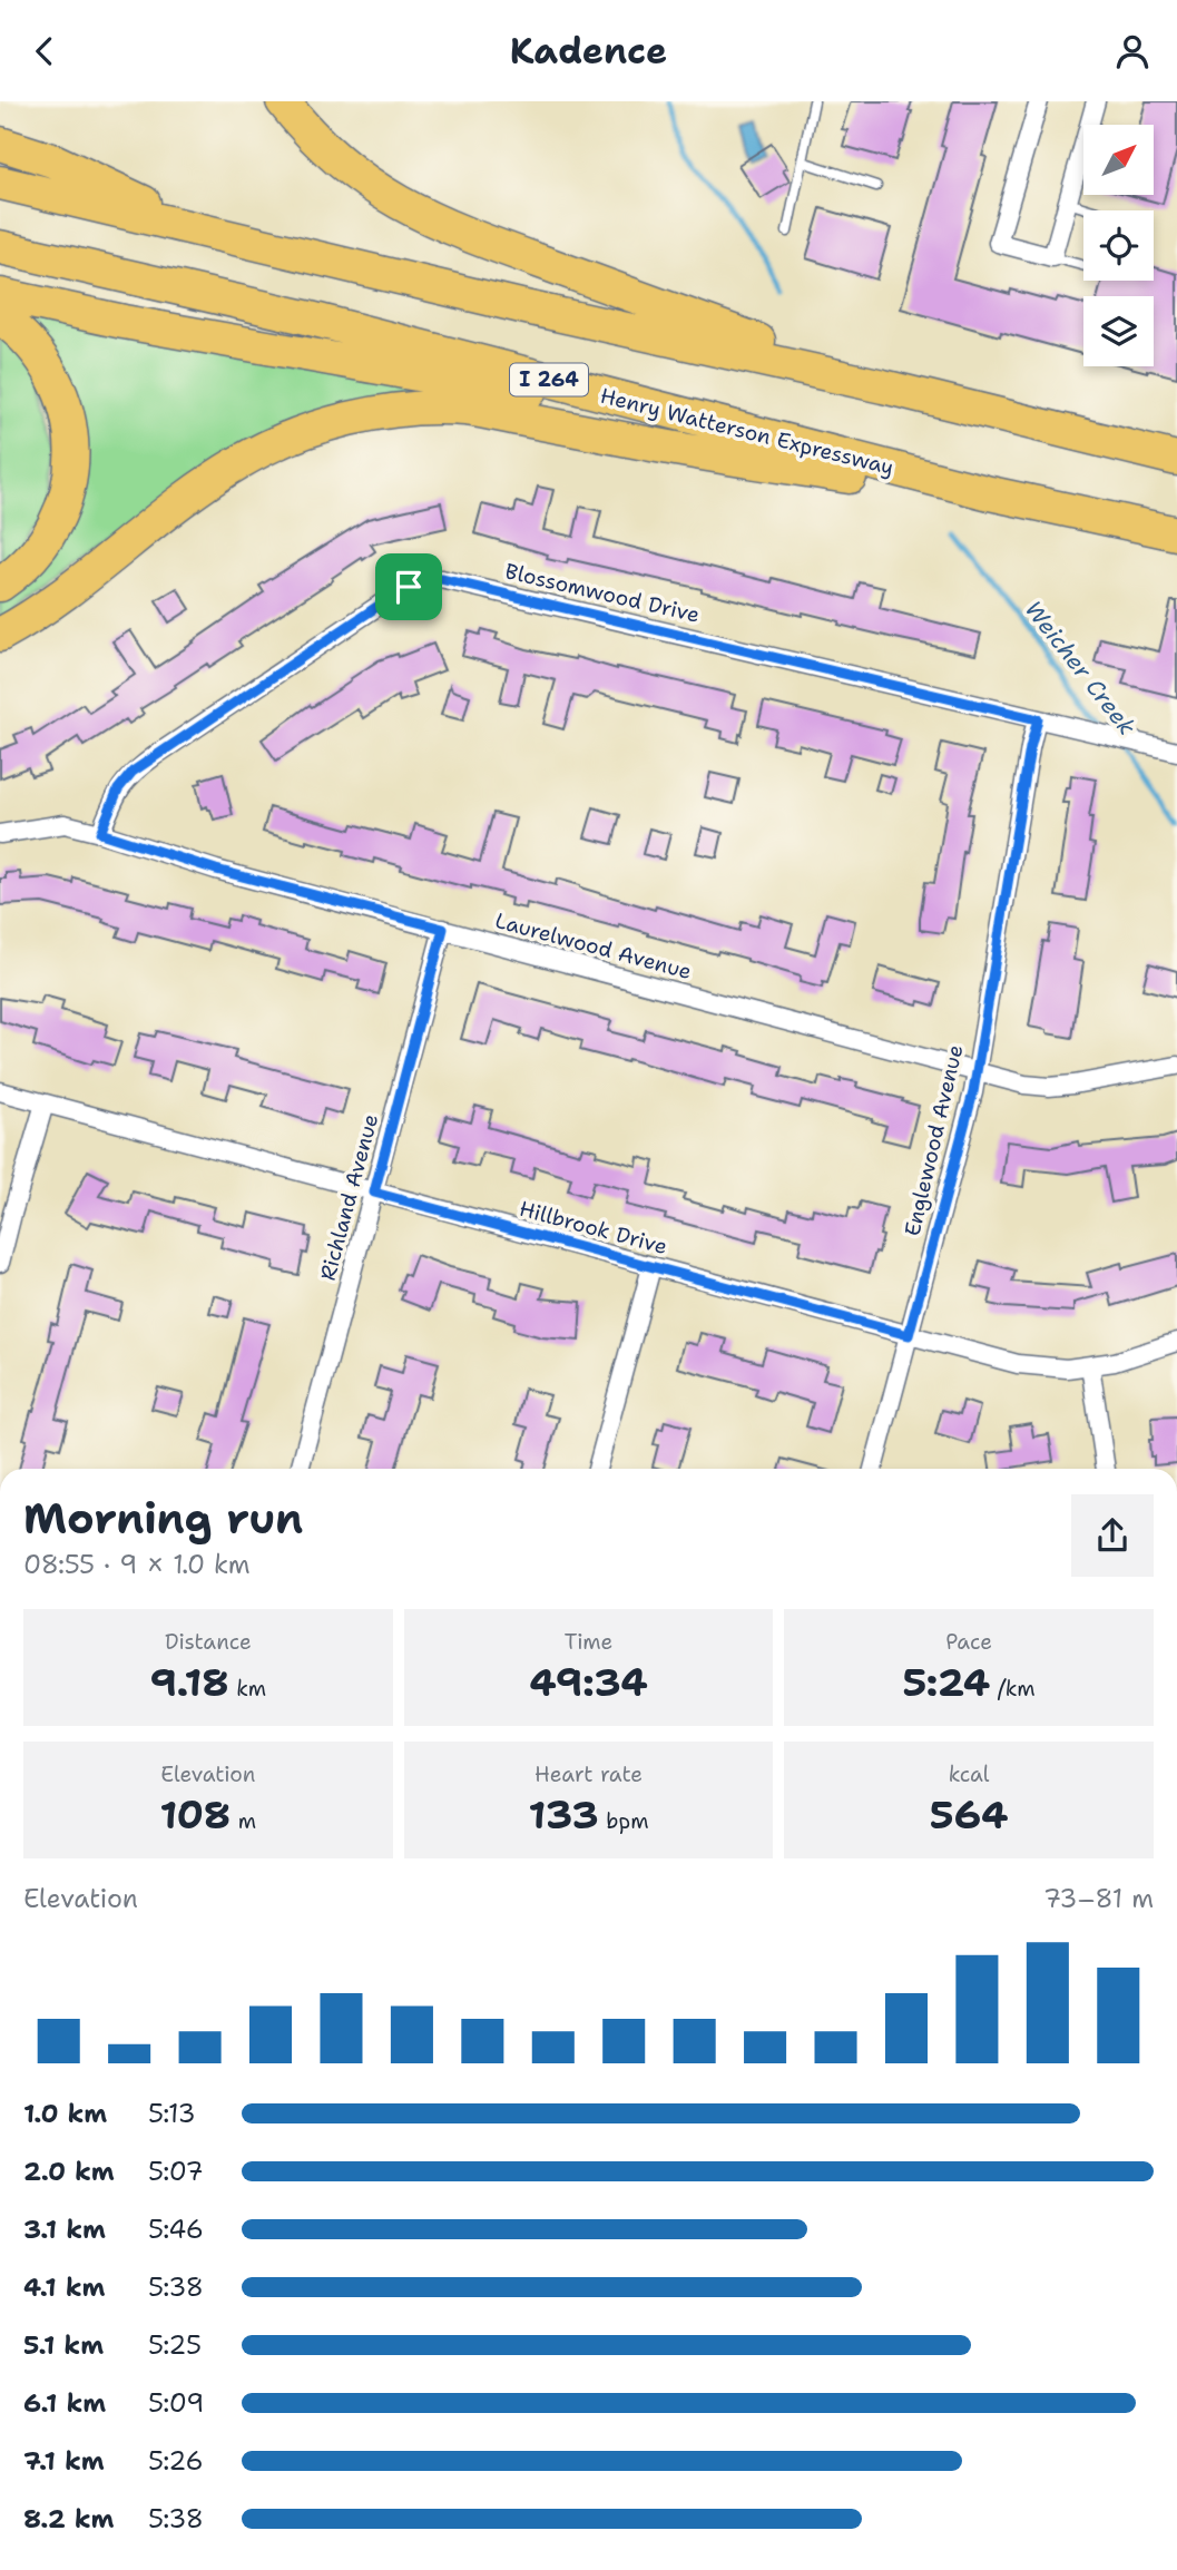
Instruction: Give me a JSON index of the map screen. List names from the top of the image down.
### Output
{
  "streets": {
    "highway": ["I 264", "Henry Watterson Expressway"],
    "street": [
      "Blossomwood Drive",
      "Laurelwood Avenue",
      "Englewood Avenue",
      "Richland Avenue",
      "Hillbrook Drive"
    ]
  },
  "crossings": [
    ["Blossomwood Drive", "Laurelwood Avenue"],
    ["Blossomwood Drive", "Englewood Avenue"],
    ["Laurelwood Avenue", "Englewood Avenue"],
    ["Laurelwood Avenue", "Richland Avenue"],
    ["Englewood Avenue", "Hillbrook Drive"],
    ["Richland Avenue", "Hillbrook Drive"]
  ],
  "water": ["Weicher Creek"],
  "north": "top right",
  "page": {
    "header": "Kadence",
    "heading": ["Morning run", "08:55 · 9 × 1.0 km"],
    "stats": [
      ["Distance", "9.18 km"],
      ["Time", "49:34"],
      ["Pace", "5:24 /km"],
      ["Elevation", "108 m"],
      ["Heart rate", "133 bpm"],
      ["kcal", "564"]
    ],
    "chart": ["Elevation", "73–81 m"],
    "list": [
      {
        "name": "1.0 km",
        "note": "5:13"
      },
      {
        "name": "2.0 km",
        "note": "5:07"
      },
      {
        "name": "3.1 km",
        "note": "5:46"
      },
      {
        "name": "4.1 km",
        "note": "5:38"
      },
      {
        "name": "5.1 km",
        "note": "5:25"
      },
      {
        "name": "6.1 km",
        "note": "5:09"
      },
      {
        "name": "7.1 km",
        "note": "5:26"
      },
      {
        "name": "8.2 km",
        "note": "5:38"
      }
    ]
  }
}
